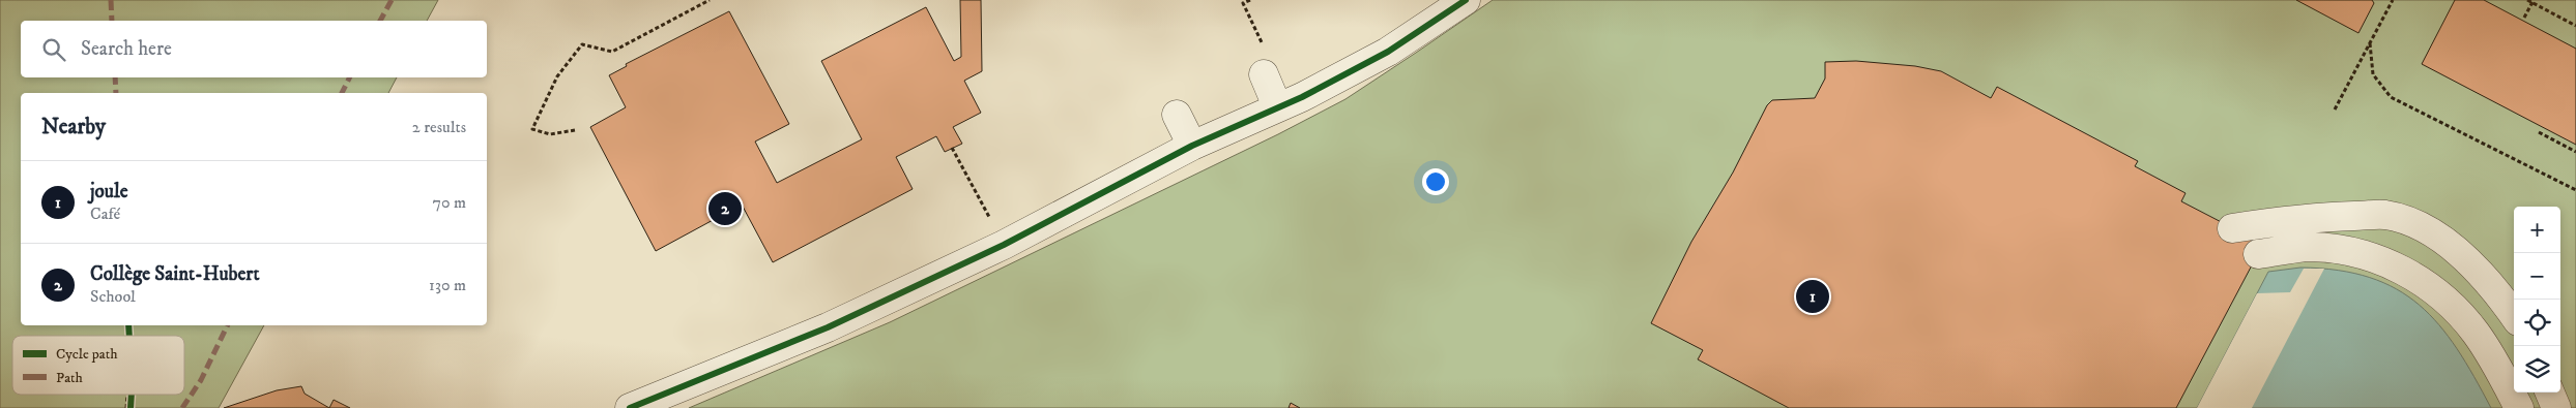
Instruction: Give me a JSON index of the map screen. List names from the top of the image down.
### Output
{
  "legend": ["Cycle path", "Path"],
  "page": {
    "search": "Search here",
    "heading": ["Nearby", "2 results"],
    "list": [
      {
        "mark": "1",
        "name": "joule",
        "note": "Café",
        "value": "70 m"
      },
      {
        "mark": "2",
        "name": "Collège Saint-Hubert",
        "note": "School",
        "value": "130 m"
      }
    ],
    "pins": ["2", "1"],
    "map_buttons": ["+", "−"]
  }
}
